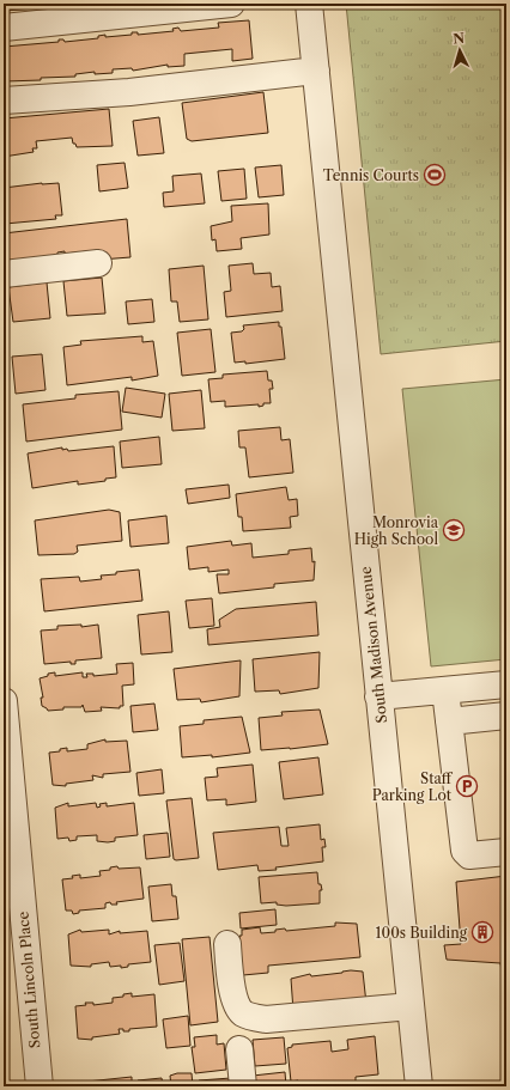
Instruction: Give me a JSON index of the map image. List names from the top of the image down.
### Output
{
  "streets": {
    "street": ["South Madison Avenue", "South Lincoln Place"]
  },
  "places": {
    "sports": ["Tennis Courts"],
    "school or university": ["Monrovia High School"],
    "parking": ["Staff Parking Lot"],
    "building": ["100s Building"]
  },
  "north": "top"
}
